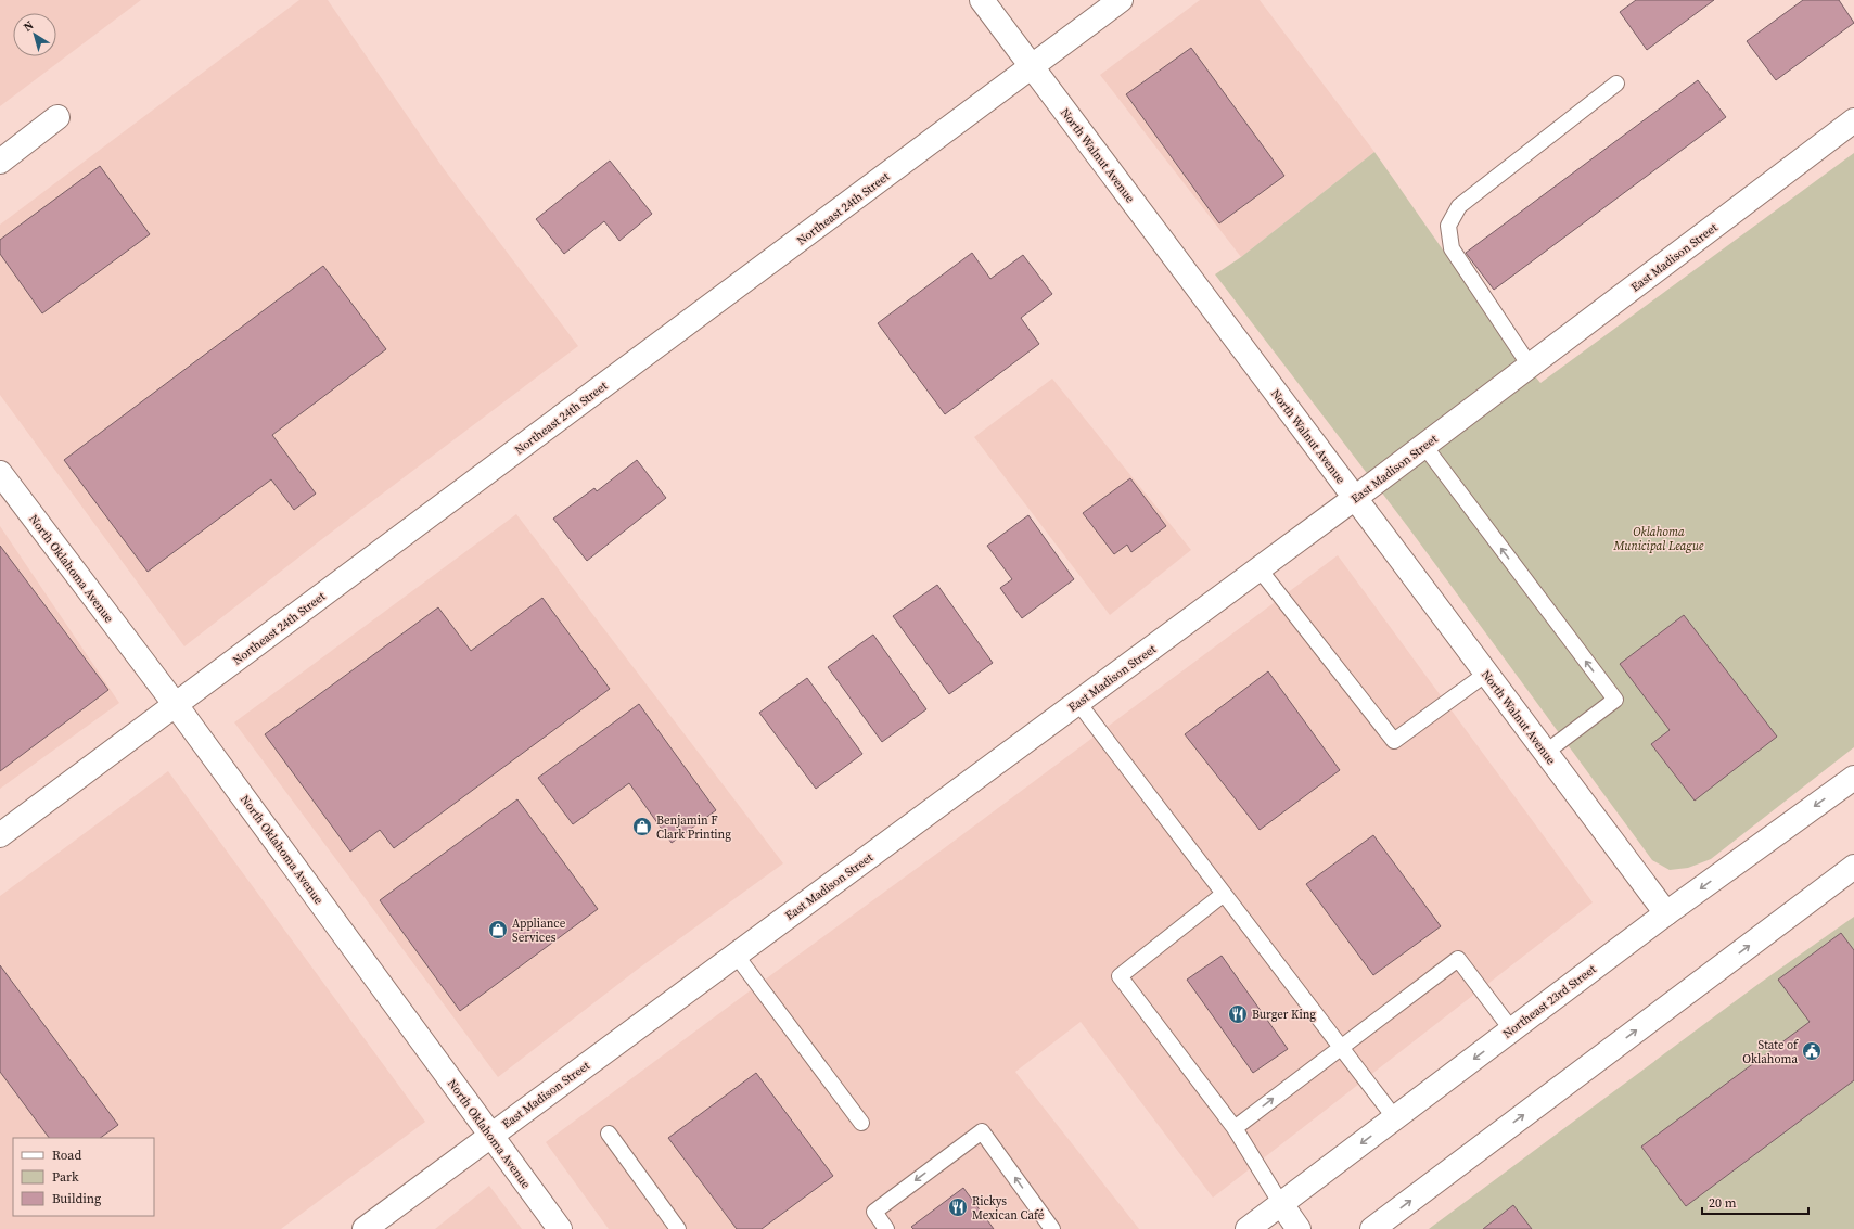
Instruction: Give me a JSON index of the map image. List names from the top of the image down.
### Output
{
  "streets": {
    "street": [
      "North Walnut Avenue",
      "Northeast 24th Street",
      "East Madison Street",
      "North Oklahoma Avenue",
      "Northeast 23rd Street"
    ]
  },
  "crossings": [
    ["North Walnut Avenue", "Northeast 24th Street"],
    ["North Walnut Avenue", "East Madison Street"],
    ["North Walnut Avenue", "Northeast 23rd Street"],
    ["Northeast 24th Street", "North Oklahoma Avenue"],
    ["East Madison Street", "North Oklahoma Avenue"]
  ],
  "parks": ["Oklahoma Municipal League"],
  "places": {
    "shop": ["Benjamin F Clark Printing", "Appliance Services"],
    "restaurant": ["Burger King", "Rickys Mexican Café"],
    "public building": ["State of Oklahoma"]
  },
  "legend": ["Road", "Park", "Building"],
  "scale_bar": "20 m",
  "north": "top left"
}
